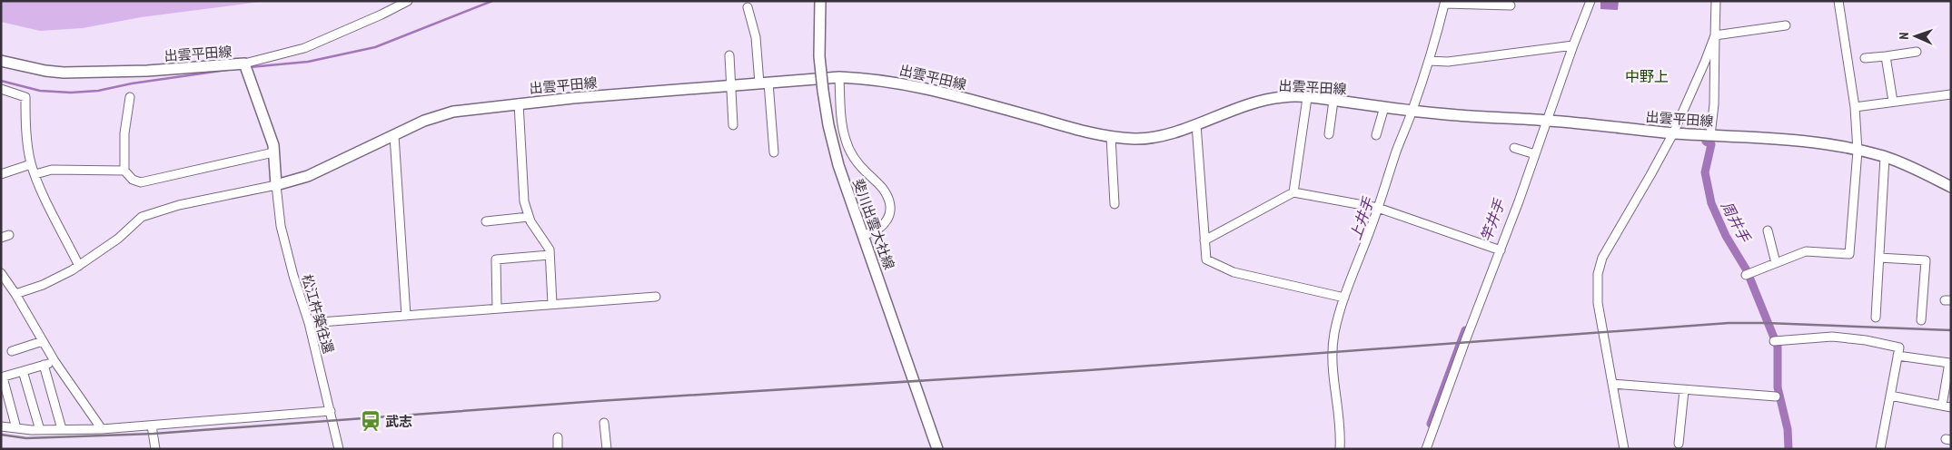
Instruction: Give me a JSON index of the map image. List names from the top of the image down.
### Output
{
  "streets": {
    "main road": ["出雲平田線", "斐川出雲大社線"],
    "street": ["松江杵築往還"]
  },
  "crossings": [
    ["出雲平田線", "松江杵築往還"]
  ],
  "districts": ["中野上"],
  "water": ["上井手", "竿井手", "周井手"],
  "places": {
    "station": ["武志"]
  },
  "north": "left"
}
